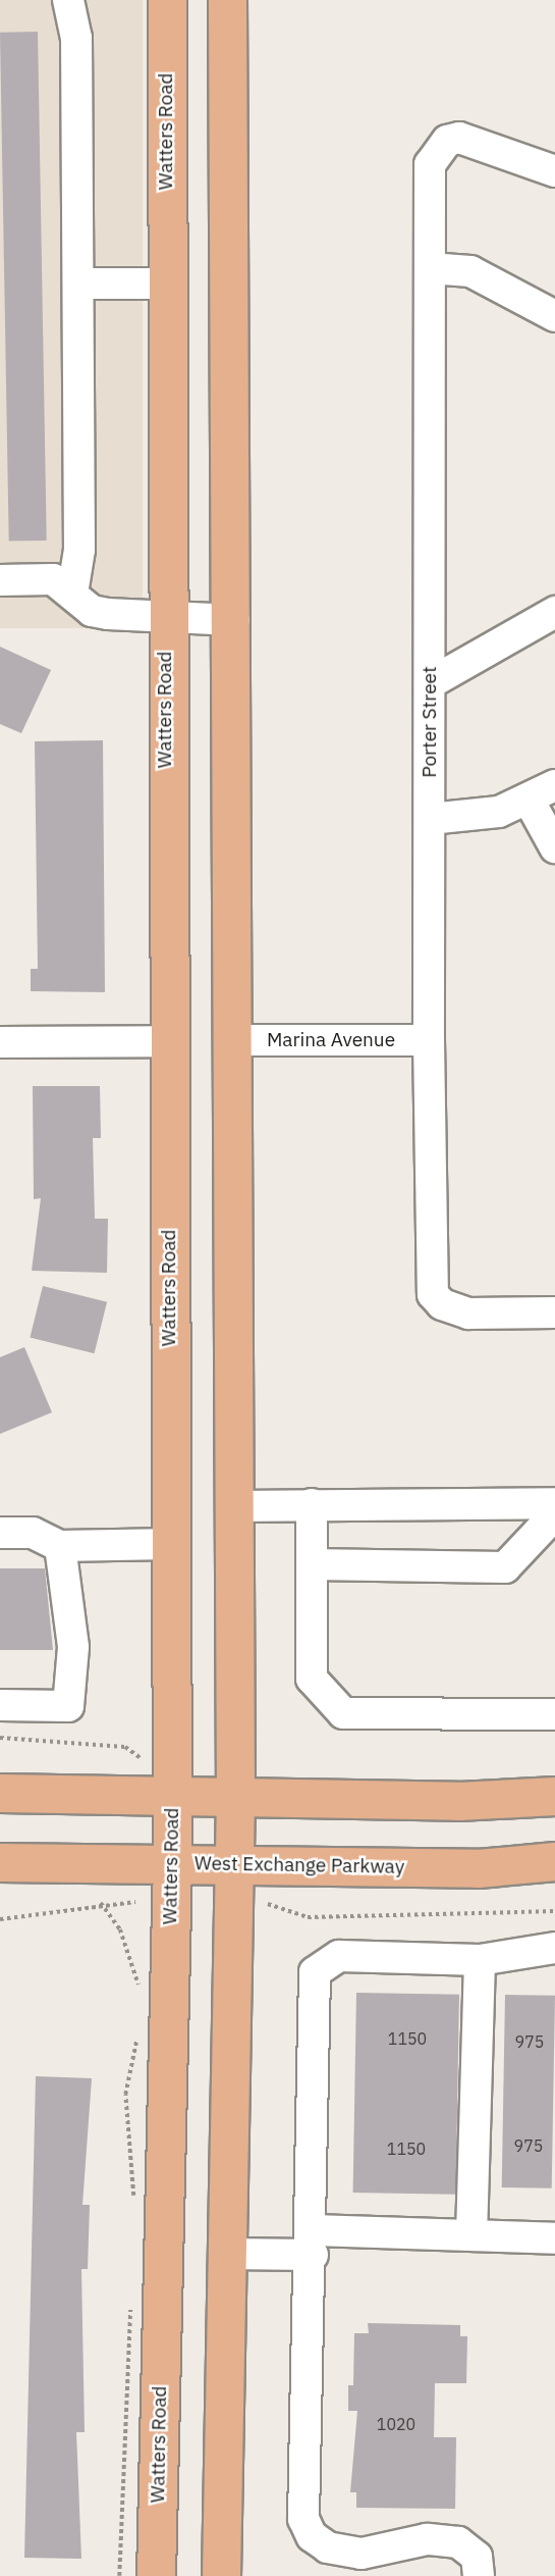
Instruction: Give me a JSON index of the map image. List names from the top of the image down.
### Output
{
  "streets": {
    "main road": ["Watters Road", "West Exchange Parkway"],
    "street": ["Porter Street", "Marina Avenue"]
  },
  "crossings": [
    ["Watters Road", "West Exchange Parkway"],
    ["Porter Street", "Marina Avenue"]
  ],
  "house_numbers": [
    "1150",
    "975",
    "975",
    "1150",
    "1020"
  ]
}
